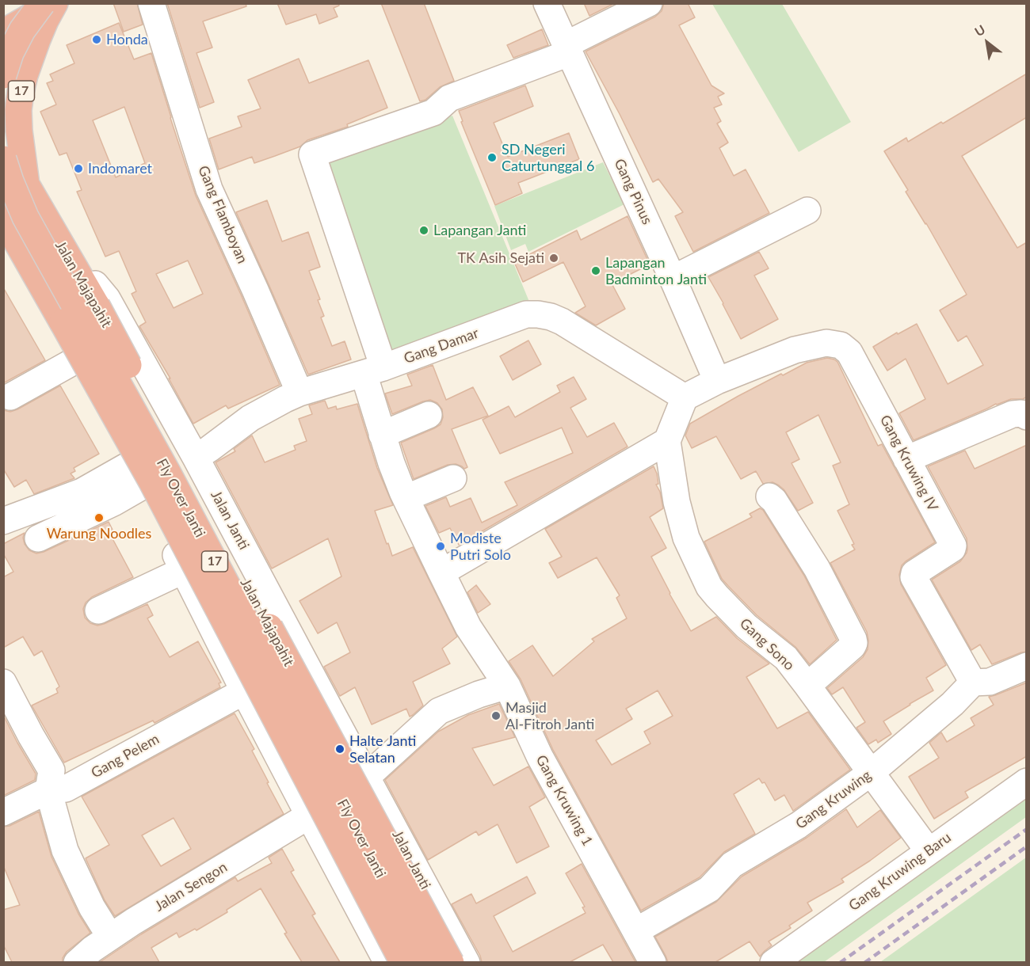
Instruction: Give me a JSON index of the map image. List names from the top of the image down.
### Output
{
  "streets": {
    "highway": ["17", "Jalan Majapahit", "Fly Over Janti"],
    "street": [
      "Gang Pinus",
      "Gang Flamboyan",
      "Gang Damar",
      "Gang Kruwing IV",
      "Jalan Janti",
      "Gang Sono",
      "Gang Pelem",
      "Gang Kruwing",
      "Gang Kruwing 1",
      "Gang Kruwing Baru",
      "Jalan Sengon"
    ]
  },
  "crossings": [
    ["17", "Jalan Majapahit"],
    ["Gang Pinus", "Gang Kruwing IV"],
    ["Gang Pinus", "Gang Kruwing 1"],
    ["Gang Flamboyan", "Gang Damar"],
    ["Jalan Majapahit", "Jalan Janti"],
    ["Gang Damar", "Gang Kruwing IV"],
    ["Gang Damar", "Jalan Janti"],
    ["Gang Damar", "Gang Kruwing 1"],
    ["Gang Kruwing IV", "Gang Kruwing"],
    ["Gang Sono", "Gang Kruwing"],
    ["Gang Sono", "Gang Kruwing Baru"],
    ["Gang Kruwing", "Gang Kruwing 1"]
  ],
  "places": [
    "Honda",
    "SD Negeri Caturtunggal 6",
    "Indomaret",
    "Lapangan Janti",
    "TK Asih Sejati",
    "Lapangan Badminton Janti",
    "Warung Noodles",
    "Modiste Putri Solo",
    "Masjid Al-Fitroh Janti",
    "Halte Janti Selatan"
  ],
  "north": "top left"
}
